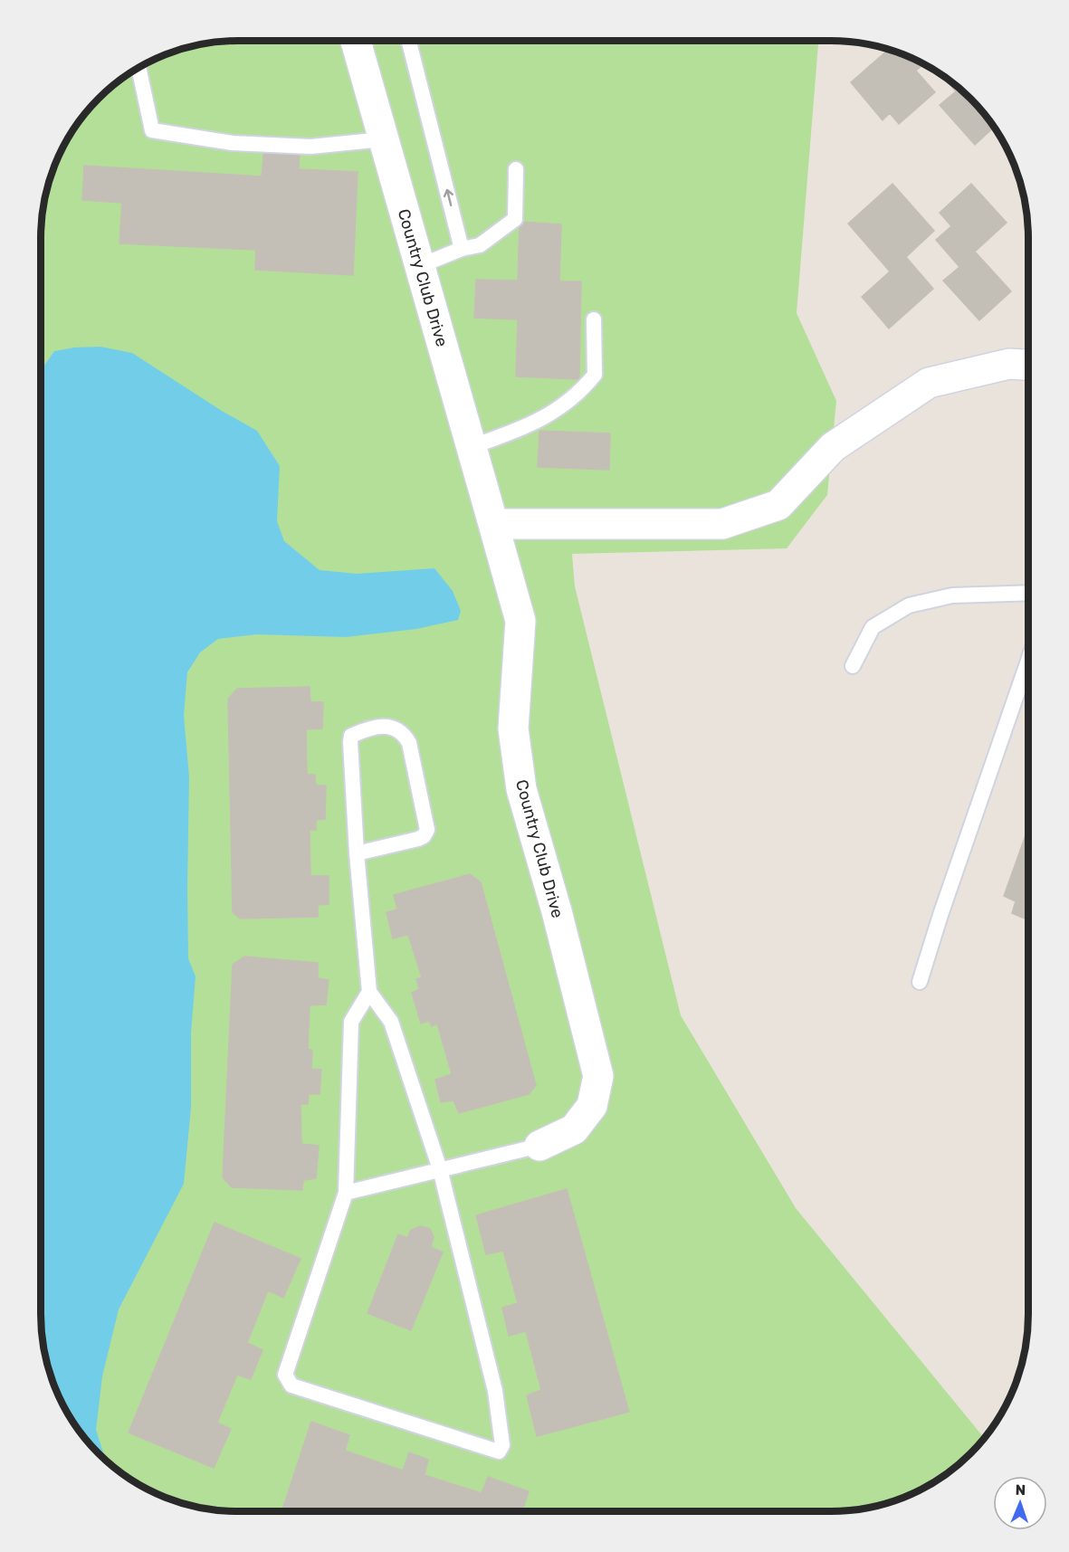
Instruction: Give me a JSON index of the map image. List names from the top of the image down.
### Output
{
  "streets": {
    "street": ["Country Club Drive"]
  },
  "north": "top"
}
